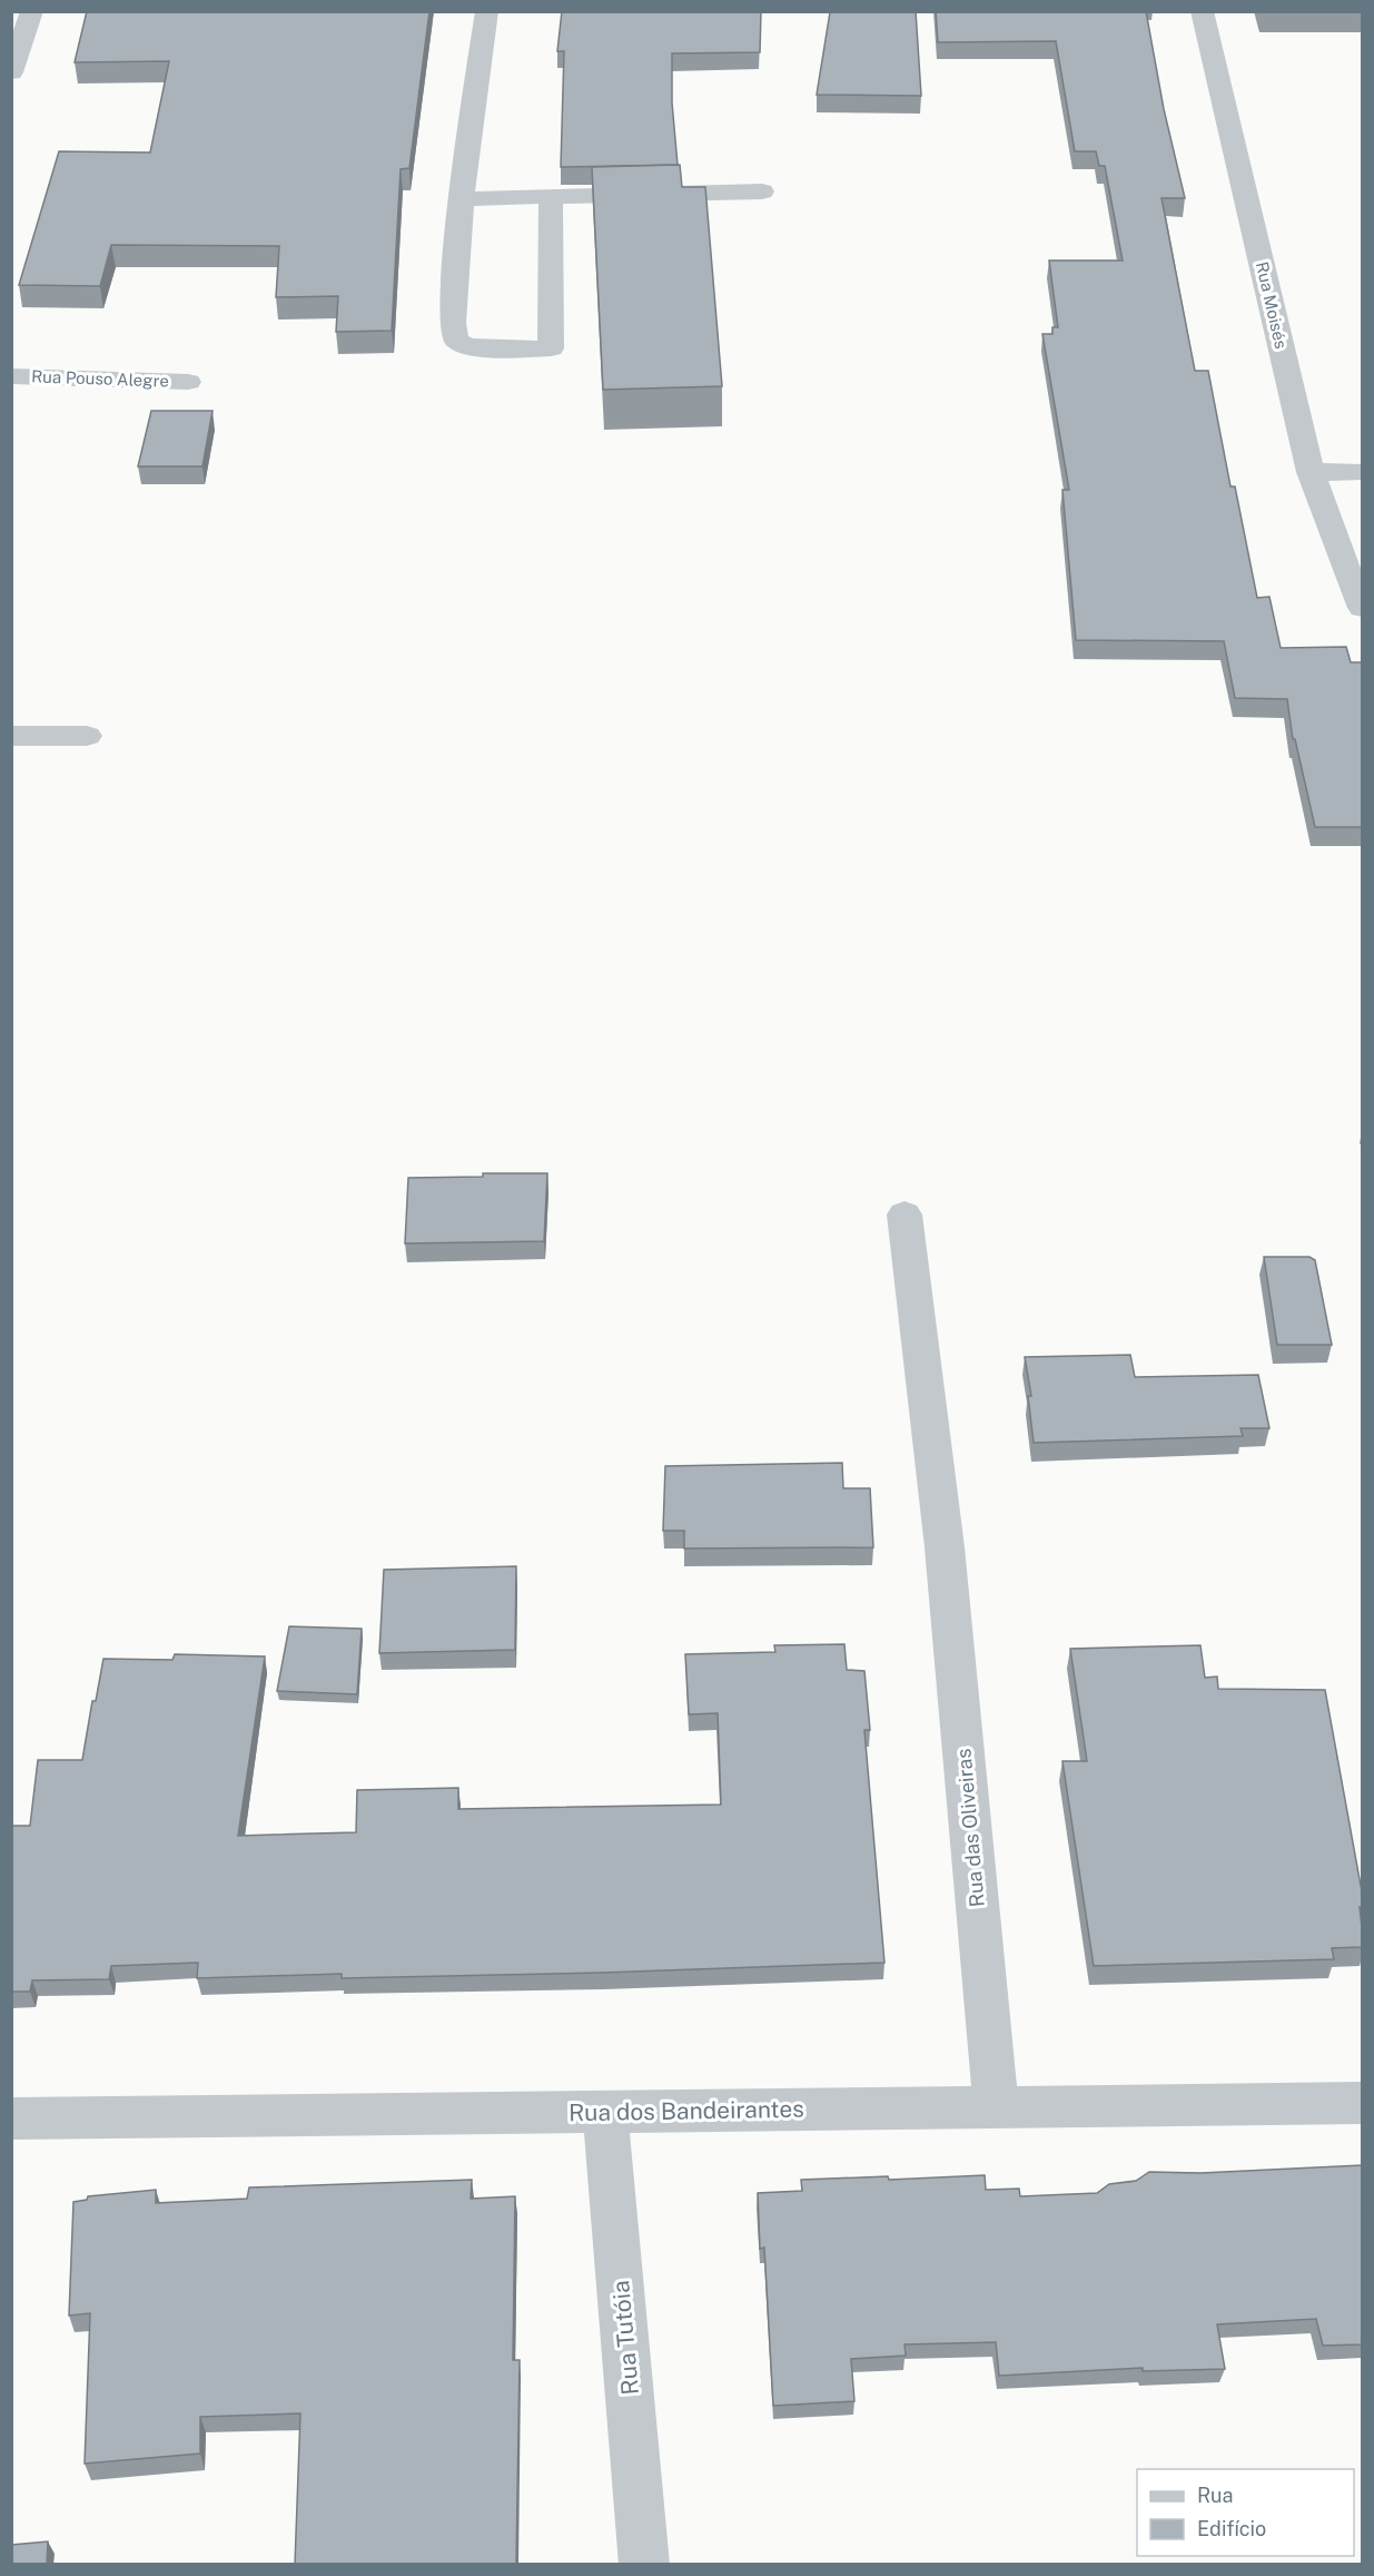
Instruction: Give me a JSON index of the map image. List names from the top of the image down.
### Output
{
  "streets": {
    "street": [
      "Rua Moisés",
      "Rua Pouso Alegre",
      "Rua das Oliveiras",
      "Rua dos Bandeirantes",
      "Rua Tutóia"
    ]
  },
  "crossings": [
    ["Rua das Oliveiras", "Rua dos Bandeirantes"],
    ["Rua dos Bandeirantes", "Rua Tutóia"]
  ],
  "legend": ["Rua", "Edifício"]
}
